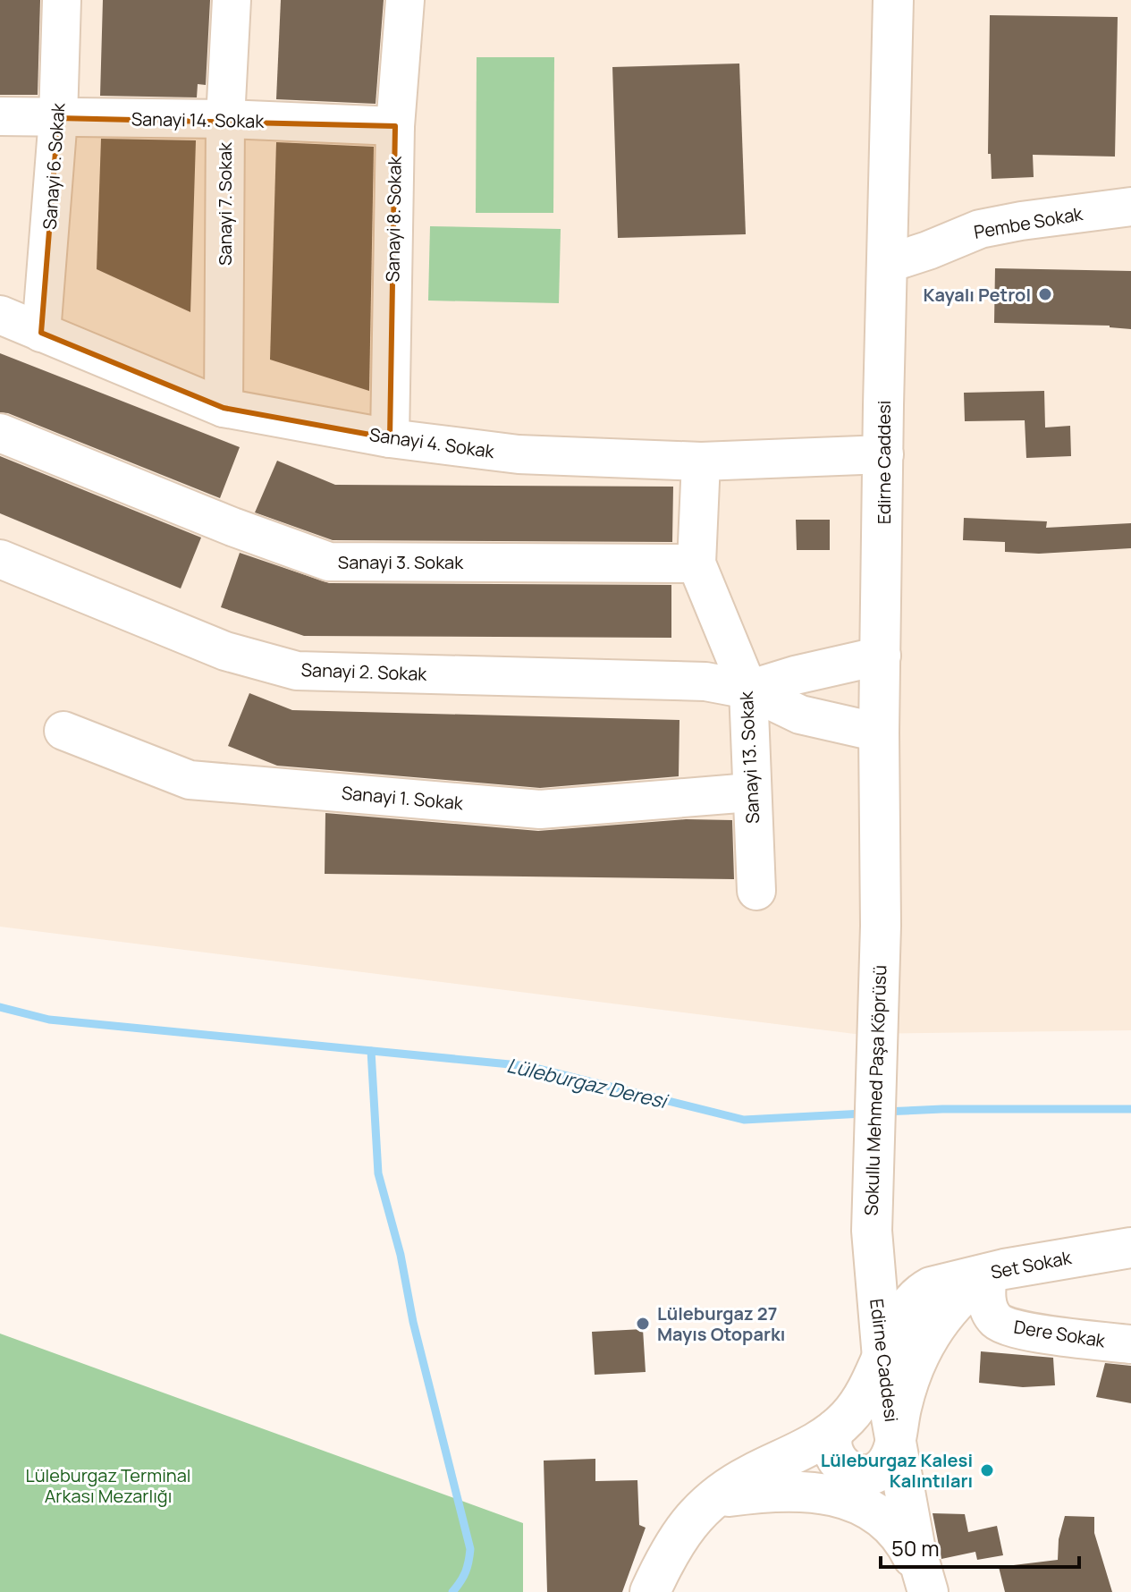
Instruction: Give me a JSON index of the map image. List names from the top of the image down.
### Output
{
  "streets": {
    "main road": ["Edirne Caddesi", "Sokullu Mehmed Paşa Köprüsü", "Set Sokak"],
    "street": [
      "Sanayi 14. Sokak",
      "Sanayi 6. Sokak",
      "Sanayi 7. Sokak",
      "Sanayi 8. Sokak",
      "Pembe Sokak",
      "Sanayi 4. Sokak",
      "Sanayi 3. Sokak",
      "Sanayi 2. Sokak",
      "Sanayi 13. Sokak",
      "Sanayi 1. Sokak",
      "Dere Sokak"
    ]
  },
  "crossings": [
    ["Sanayi 14. Sokak", "Sanayi 6. Sokak"],
    ["Sanayi 14. Sokak", "Sanayi 7. Sokak"],
    ["Sanayi 14. Sokak", "Sanayi 8. Sokak"],
    ["Sanayi 6. Sokak", "Sanayi 4. Sokak"],
    ["Sanayi 7. Sokak", "Sanayi 4. Sokak"],
    ["Sanayi 8. Sokak", "Sanayi 4. Sokak"],
    ["Pembe Sokak", "Edirne Caddesi"],
    ["Sanayi 4. Sokak", "Edirne Caddesi"],
    ["Sanayi 4. Sokak", "Sanayi 13. Sokak"],
    ["Edirne Caddesi", "Sanayi 2. Sokak"],
    ["Edirne Caddesi", "Sokullu Mehmed Paşa Köprüsü"],
    ["Edirne Caddesi", "Set Sokak"],
    ["Sanayi 3. Sokak", "Sanayi 13. Sokak"],
    ["Sanayi 2. Sokak", "Sanayi 13. Sokak"],
    ["Sanayi 13. Sokak", "Sanayi 1. Sokak"],
    ["Sokullu Mehmed Paşa Köprüsü", "Set Sokak"],
    ["Set Sokak", "Dere Sokak"]
  ],
  "water": ["Lüleburgaz Deresi"],
  "parks": ["Lüleburgaz Terminal Arkası Mezarlığı"],
  "places": ["Kayalı Petrol", "Lüleburgaz 27 Mayıs Otoparkı", "Lüleburgaz Kalesi Kalıntıları"],
  "scale_bar": "50 m"
}
